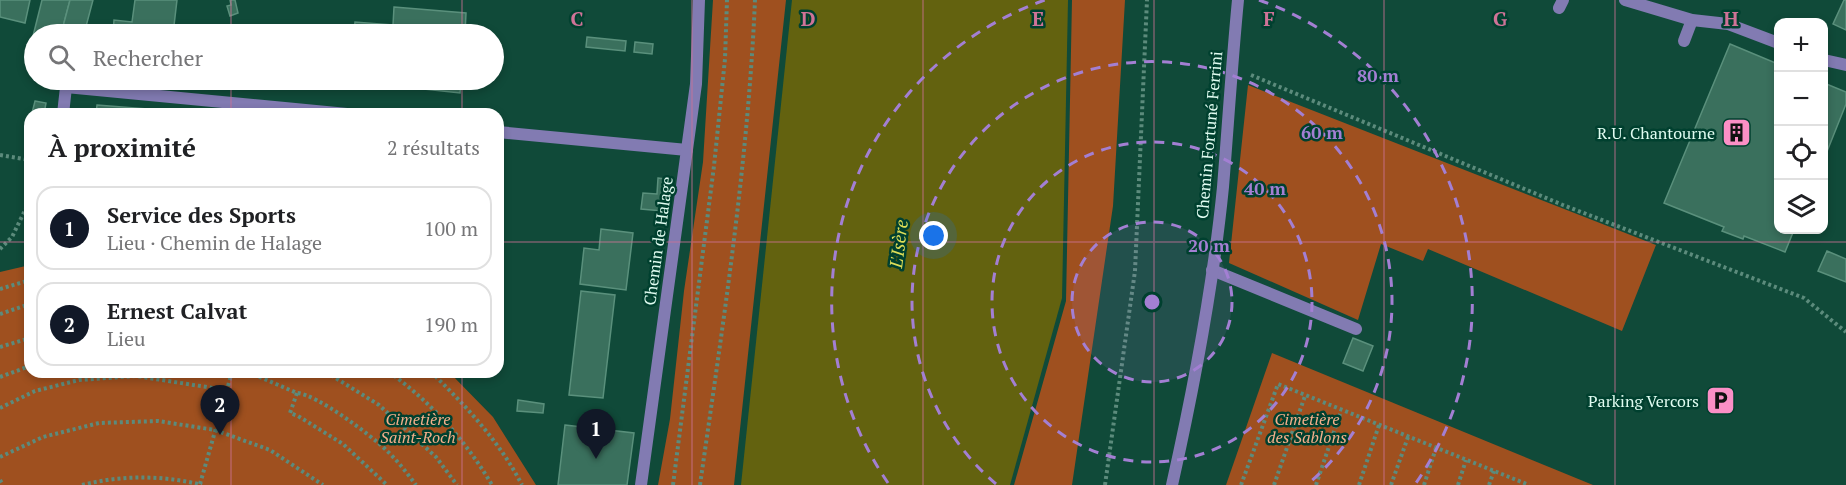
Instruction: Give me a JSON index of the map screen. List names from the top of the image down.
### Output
{
  "streets": {
    "street": ["Chemin Fortuné Ferrini", "Chemin de Halage"]
  },
  "water": ["L'Isère"],
  "parks": ["Cimetière Saint-Roch", "Cimetière des Sablons"],
  "places": {
    "building": ["R.U. Chantourne"],
    "parking": ["Parking Vercors"]
  },
  "page": {
    "map_buttons": ["+", "−"],
    "search": "Rechercher",
    "heading": ["À proximité", "2 résultats"],
    "list": [
      {
        "mark": "1",
        "name": "Service des Sports",
        "note": "Lieu · Chemin de Halage",
        "value": "100 m"
      },
      {
        "mark": "2",
        "name": "Ernest Calvat",
        "note": "Lieu",
        "value": "190 m"
      }
    ],
    "pins": ["2", "1"]
  },
  "grid": {
    "columns": [
      "C",
      "D",
      "E",
      "F",
      "G",
      "H"
    ]
  },
  "rings": [
    "80 m",
    "60 m",
    "40 m",
    "20 m"
  ]
}
